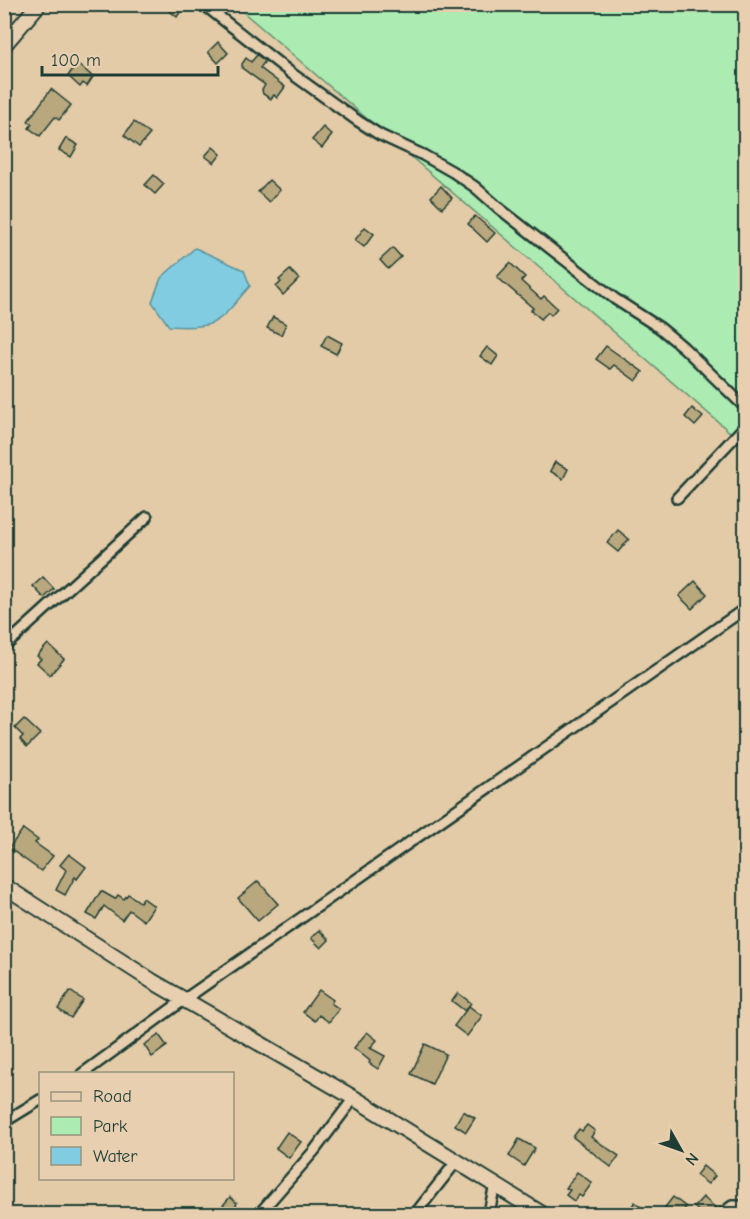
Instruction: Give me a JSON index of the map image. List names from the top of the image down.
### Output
{
  "legend": ["Road", "Park", "Water"],
  "scale_bar": "100 m",
  "north": "bottom right"
}
